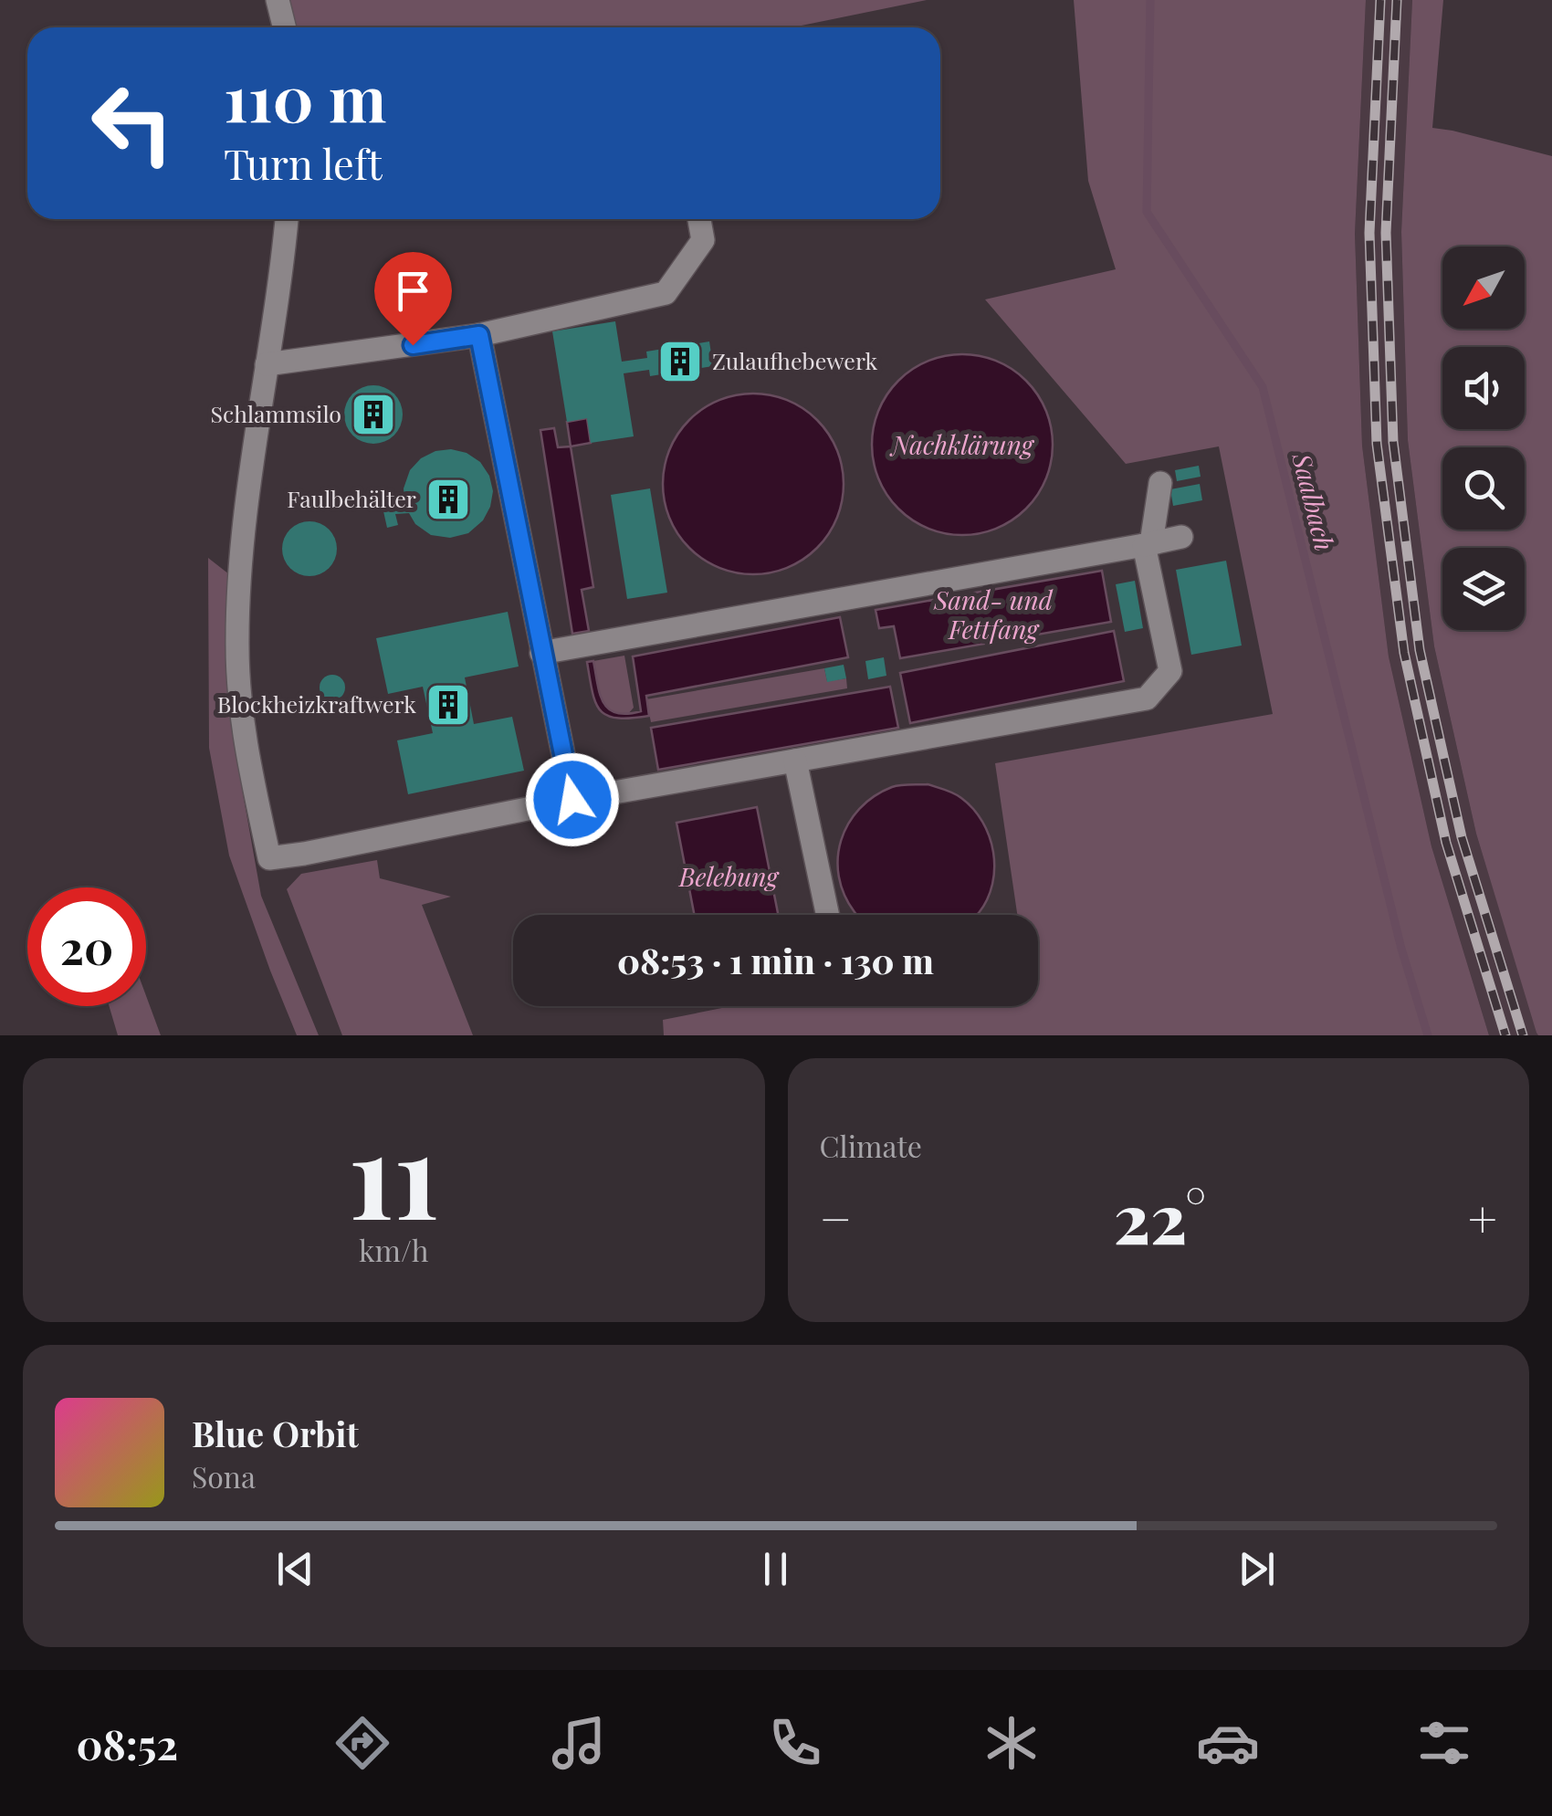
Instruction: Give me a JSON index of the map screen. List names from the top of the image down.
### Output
{
  "water": [
    "Nachklärung",
    "Saalbach",
    "Sand- und Fettfang",
    "Belebung"
  ],
  "places": {
    "building": [
      "Zulaufhebewerk",
      "Schlammsilo",
      "Faulbehälter",
      "Blockheizkraftwerk"
    ]
  },
  "north": "bottom left",
  "page": {
    "turn": ["110 m", "Turn left"],
    "limit": "20",
    "trip": "08:53 · 1 min · 130 m",
    "tile": [
      ["11", "km/h"],
      "Climate"
    ],
    "heat": ["−", "22°", "+"],
    "song": ["Blue Orbit", "Sona"],
    "tabs": "08:52"
  }
}
